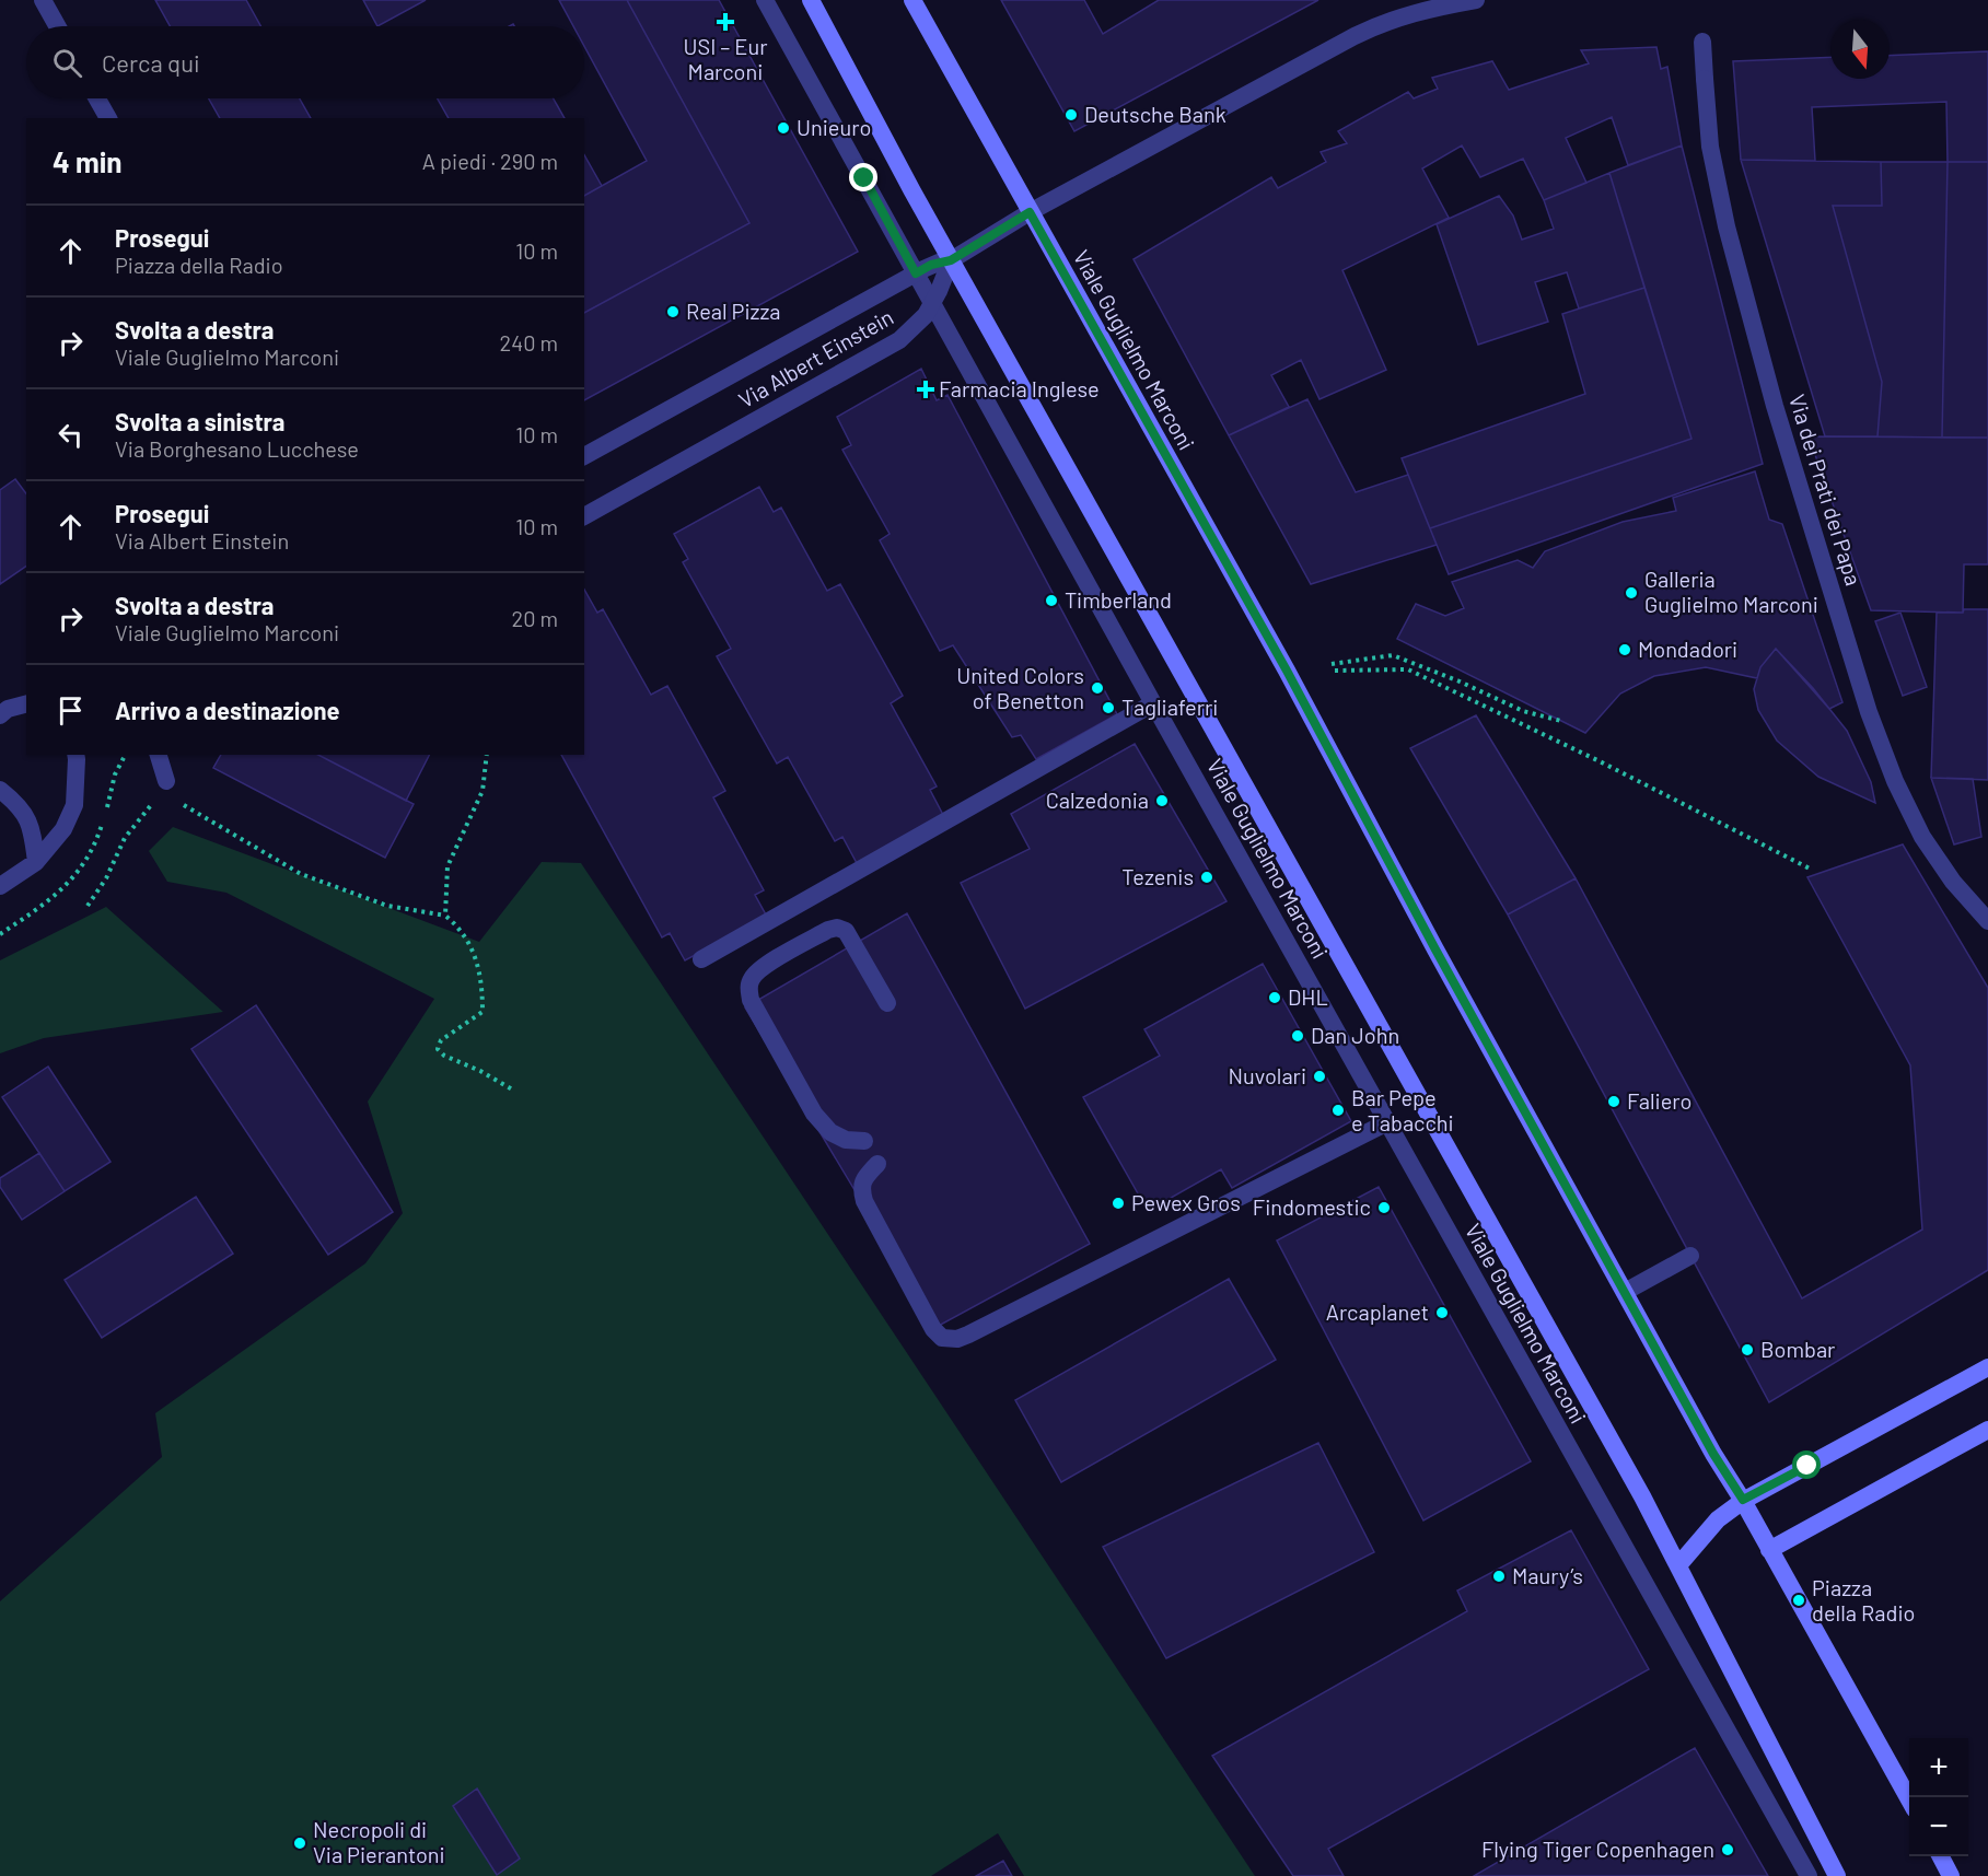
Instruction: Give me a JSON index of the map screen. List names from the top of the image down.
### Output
{
  "streets": {
    "main road": ["Viale Guglielmo Marconi"],
    "street": ["Via Albert Einstein", "Via dei Prati dei Papa"]
  },
  "crossings": [
    ["Viale Guglielmo Marconi", "Via Albert Einstein"]
  ],
  "places": {
    "health": ["USI – Eur Marconi", "Farmacia Inglese"],
    "other": [
      "Deutsche Bank",
      "Unieuro",
      "Real Pizza",
      "Galleria Guglielmo Marconi",
      "Timberland",
      "Mondadori",
      "United Colors of Benetton",
      "Tagliaferri",
      "Calzedonia",
      "Tezenis",
      "DHL",
      "Dan John",
      "Nuvolari",
      "Faliero",
      "Bar Pepe e Tabacchi",
      "Pewex Gros",
      "Findomestic",
      "Arcaplanet",
      "Bombar",
      "Maury’s",
      "Piazza della Radio",
      "Necropoli di Via Pierantoni",
      "Flying Tiger Copenhagen"
    ]
  },
  "north": "bottom",
  "page": {
    "search": "Cerca qui",
    "heading": ["4 min", "A piedi · 290 m"],
    "list": [
      ["Prosegui", "Piazza della Radio", "10 m"],
      ["Svolta a destra", "Viale Guglielmo Marconi", "240 m"],
      ["Svolta a sinistra", "Via Borghesano Lucchese", "10 m"],
      ["Prosegui", "Via Albert Einstein", "10 m"],
      ["Svolta a destra", "Viale Guglielmo Marconi", "20 m"],
      "Arrivo a destinazione"
    ],
    "map_buttons": ["+", "−"]
  }
}
